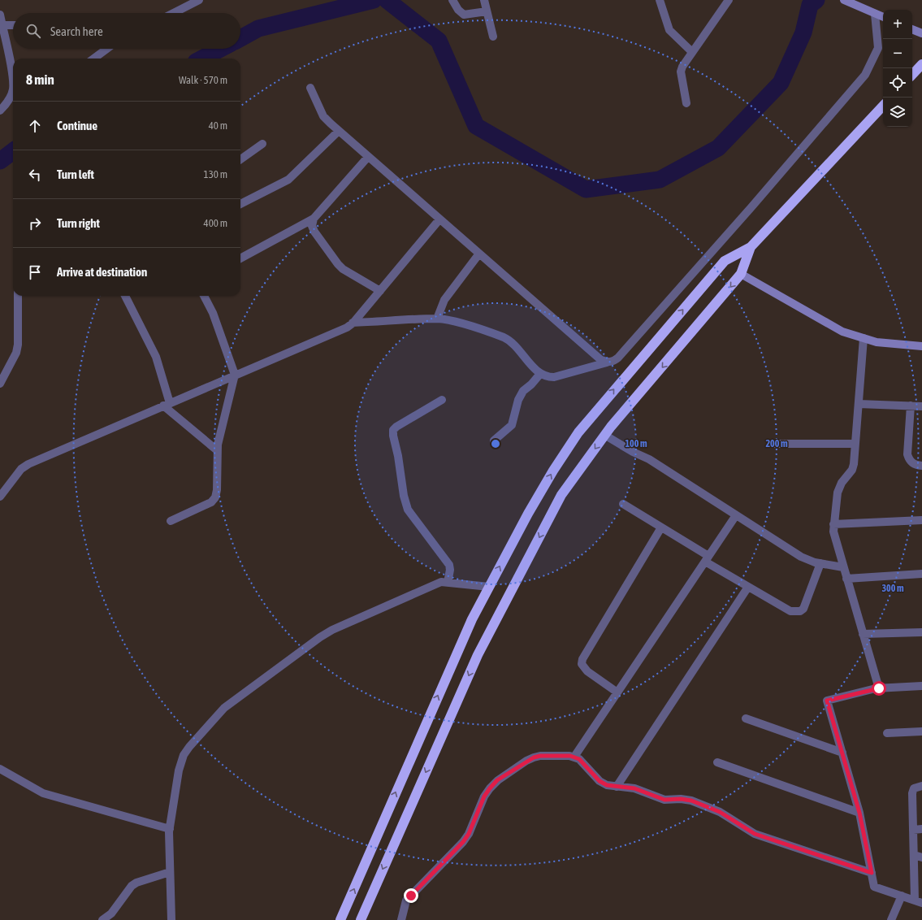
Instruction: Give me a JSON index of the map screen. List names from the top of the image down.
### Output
{
  "page": {
    "map_buttons": ["+", "−"],
    "search": "Search here",
    "heading": ["8 min", "Walk · 570 m"],
    "list": [
      ["Continue", "40 m"],
      ["Turn left", "130 m"],
      ["Turn right", "400 m"],
      "Arrive at destination"
    ]
  },
  "rings": ["100 m", "200 m", "300 m"]
}
